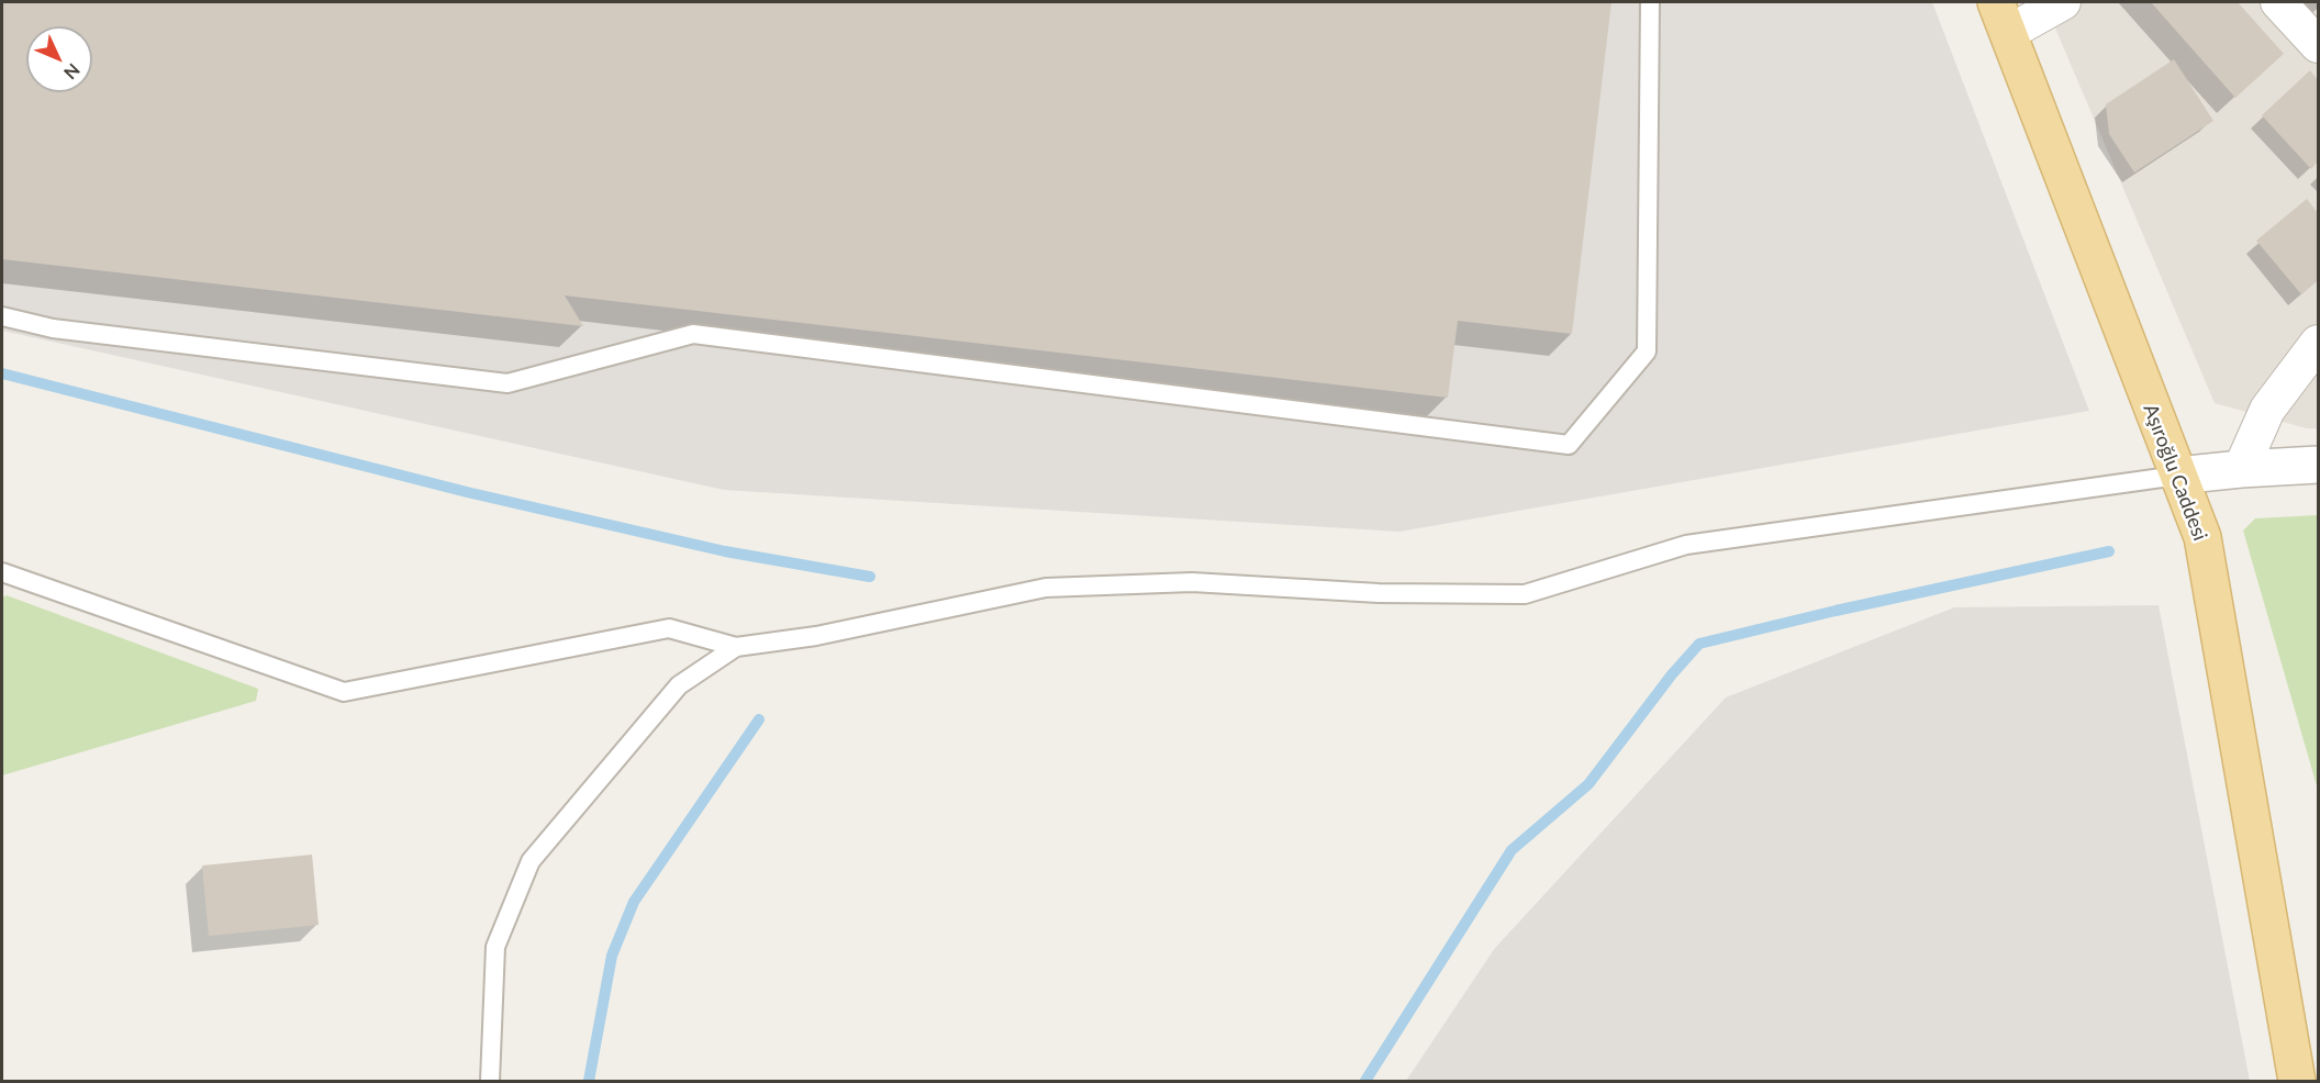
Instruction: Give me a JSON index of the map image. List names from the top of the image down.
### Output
{
  "streets": {
    "main road": ["Aşıroğlu Caddesi"]
  },
  "north": "bottom right"
}
